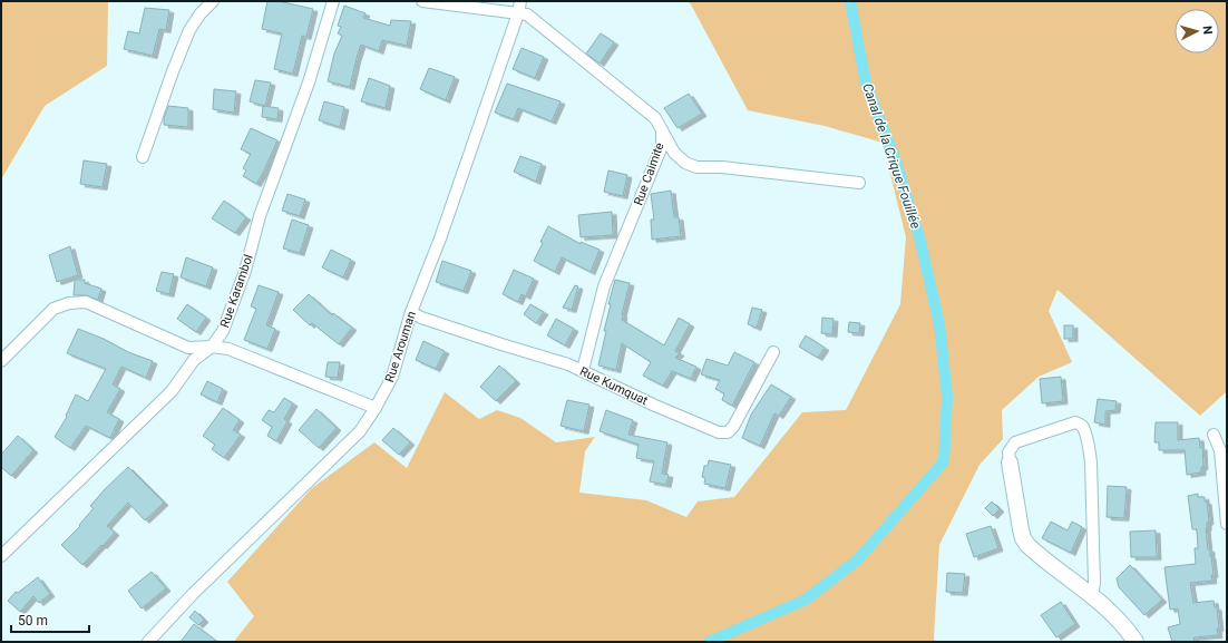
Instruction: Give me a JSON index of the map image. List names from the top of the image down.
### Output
{
  "streets": {
    "street": [
      "Rue Caimite",
      "Rue Karambol",
      "Rue Arouman",
      "Rue Kumquat"
    ]
  },
  "crossings": [
    ["Rue Caimite", "Rue Arouman"],
    ["Rue Caimite", "Rue Kumquat"],
    ["Rue Arouman", "Rue Kumquat"]
  ],
  "water": ["Canal de la Crique Fouillée"],
  "scale_bar": "50 m",
  "north": "right"
}
